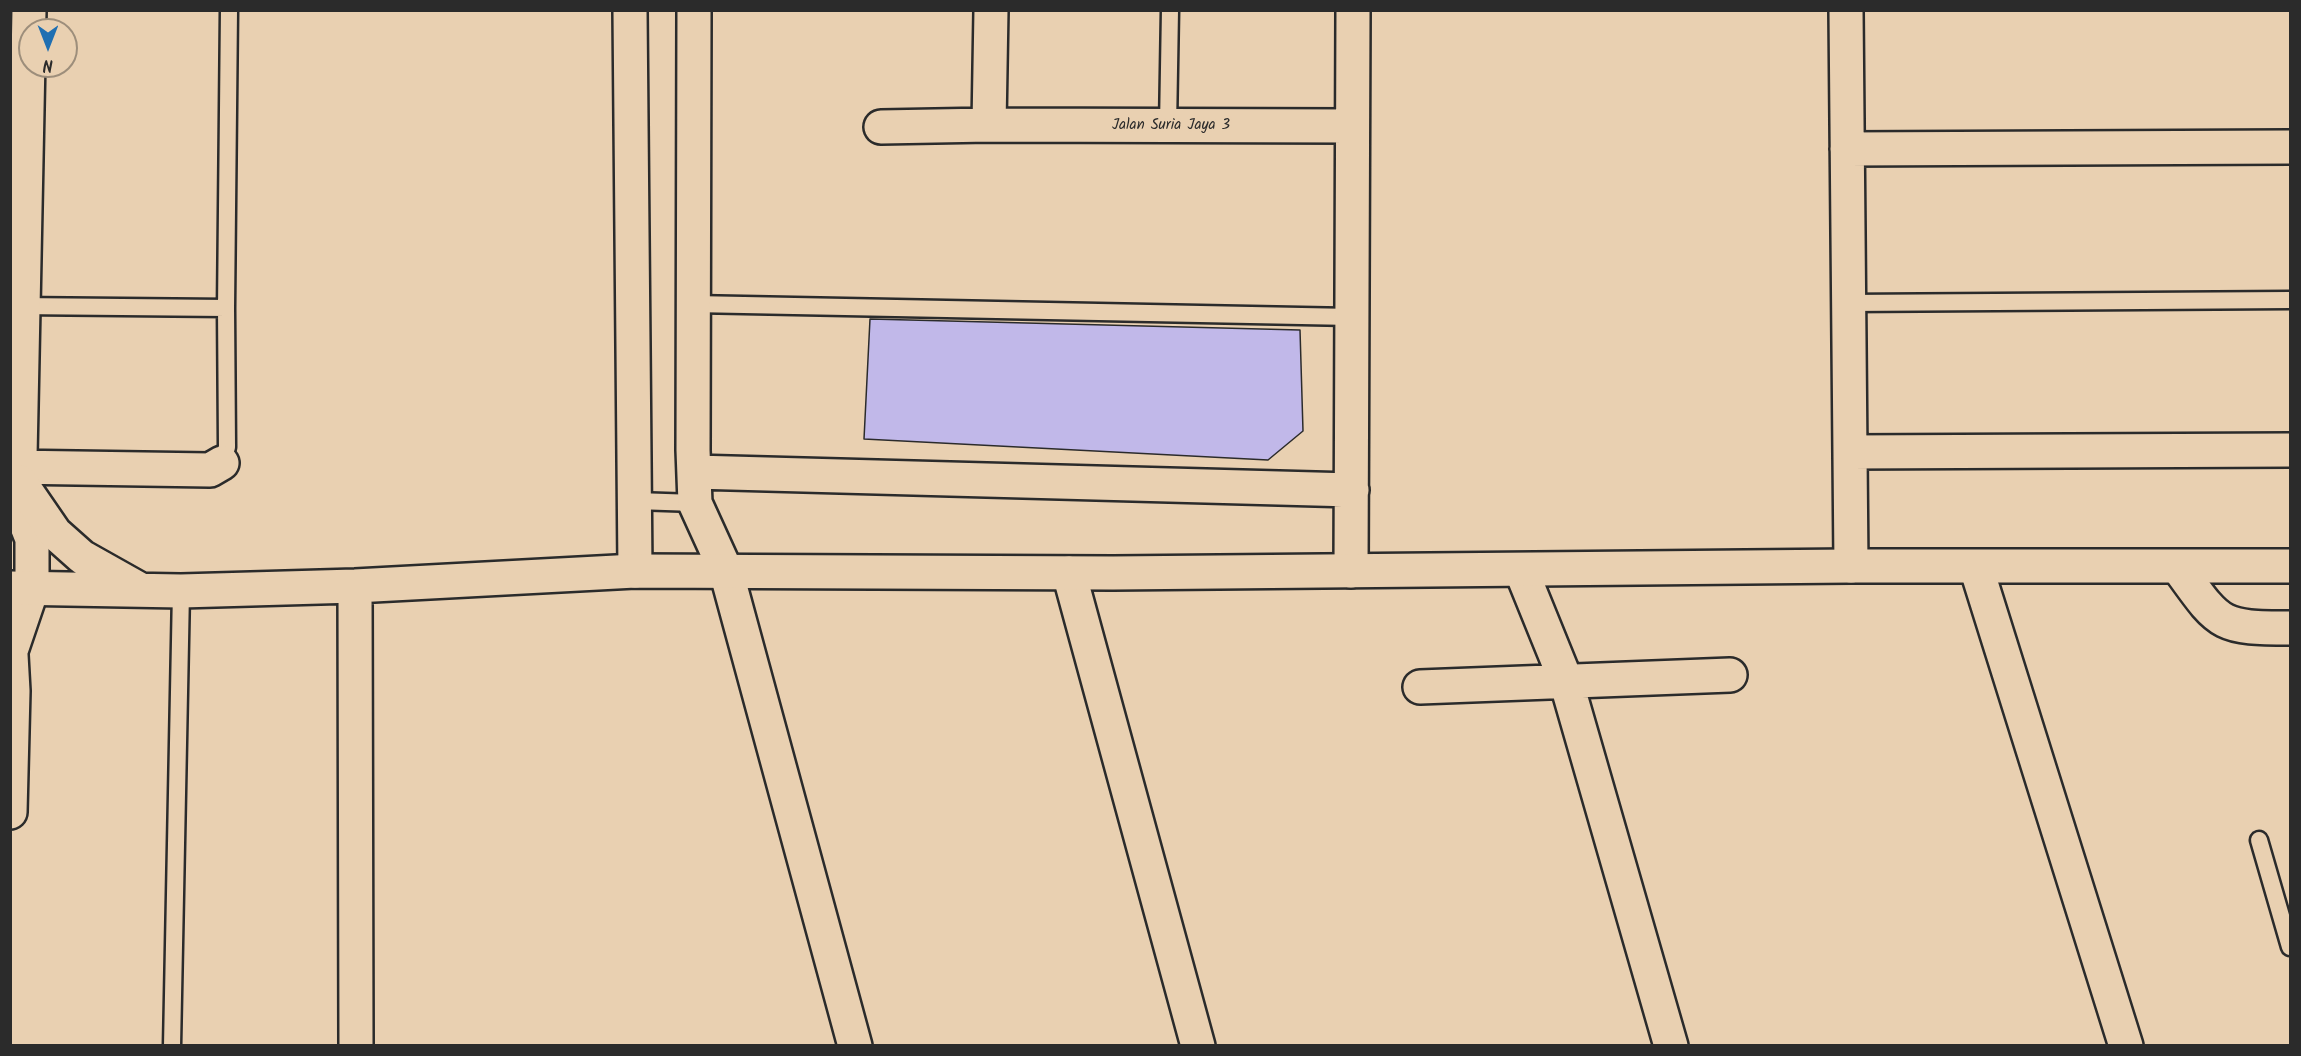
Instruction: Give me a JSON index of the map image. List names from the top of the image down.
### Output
{
  "streets": {
    "street": ["Jalan Suria Jaya 3"]
  },
  "north": "bottom"
}
